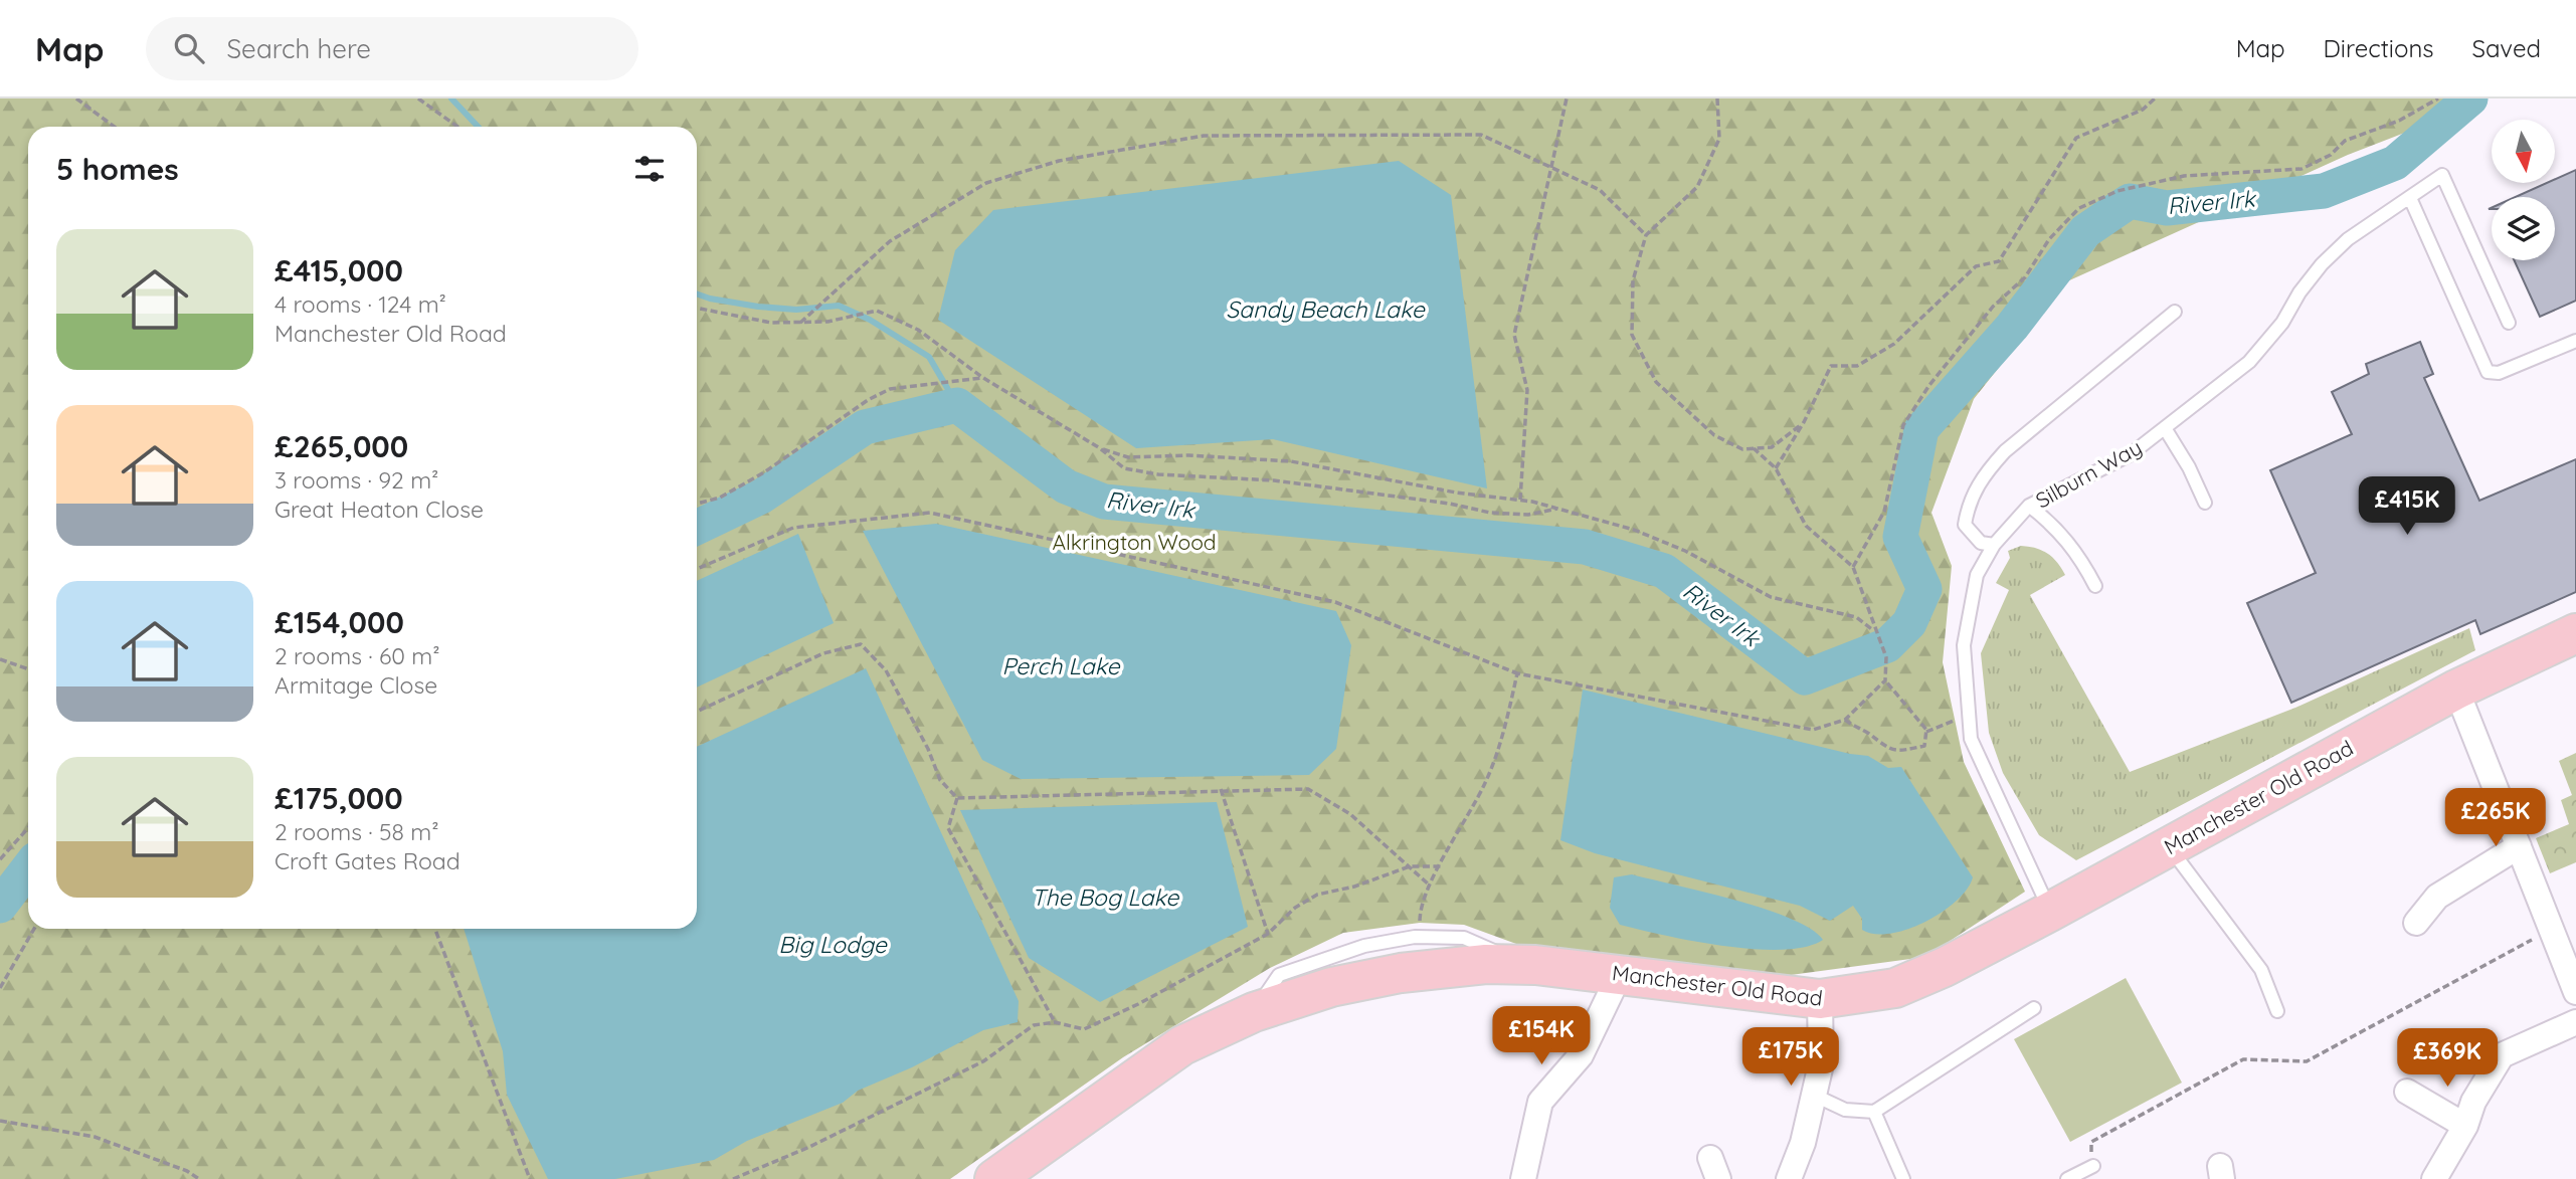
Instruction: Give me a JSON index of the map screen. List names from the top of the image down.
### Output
{
  "streets": {
    "main road": ["Manchester Old Road"],
    "lane": ["Silburn Way"]
  },
  "crossings": [
    ["Silburn Way", "Manchester Old Road"]
  ],
  "water": [
    "River Irk",
    "Sandy Beach Lake",
    "Perch Lake",
    "The Bog Lake",
    "Big Lodge"
  ],
  "parks": ["Alkrington Wood"],
  "north": "bottom",
  "page": {
    "header": "Map",
    "search": "Search here",
    "nav": ["Map", "Directions", "Saved"],
    "heading": "5 homes",
    "list": [
      {
        "name": "£415,000",
        "note": "4 rooms · 124 m² · Manchester Old Road"
      },
      {
        "name": "£265,000",
        "note": "3 rooms · 92 m² · Great Heaton Close"
      },
      {
        "name": "£154,000",
        "note": "2 rooms · 60 m² · Armitage Close"
      },
      {
        "name": "£175,000",
        "note": "2 rooms · 58 m² · Croft Gates Road"
      }
    ],
    "price": [
      "£415K",
      "£265K",
      "£154K",
      "£175K",
      "£369K"
    ]
  }
}
